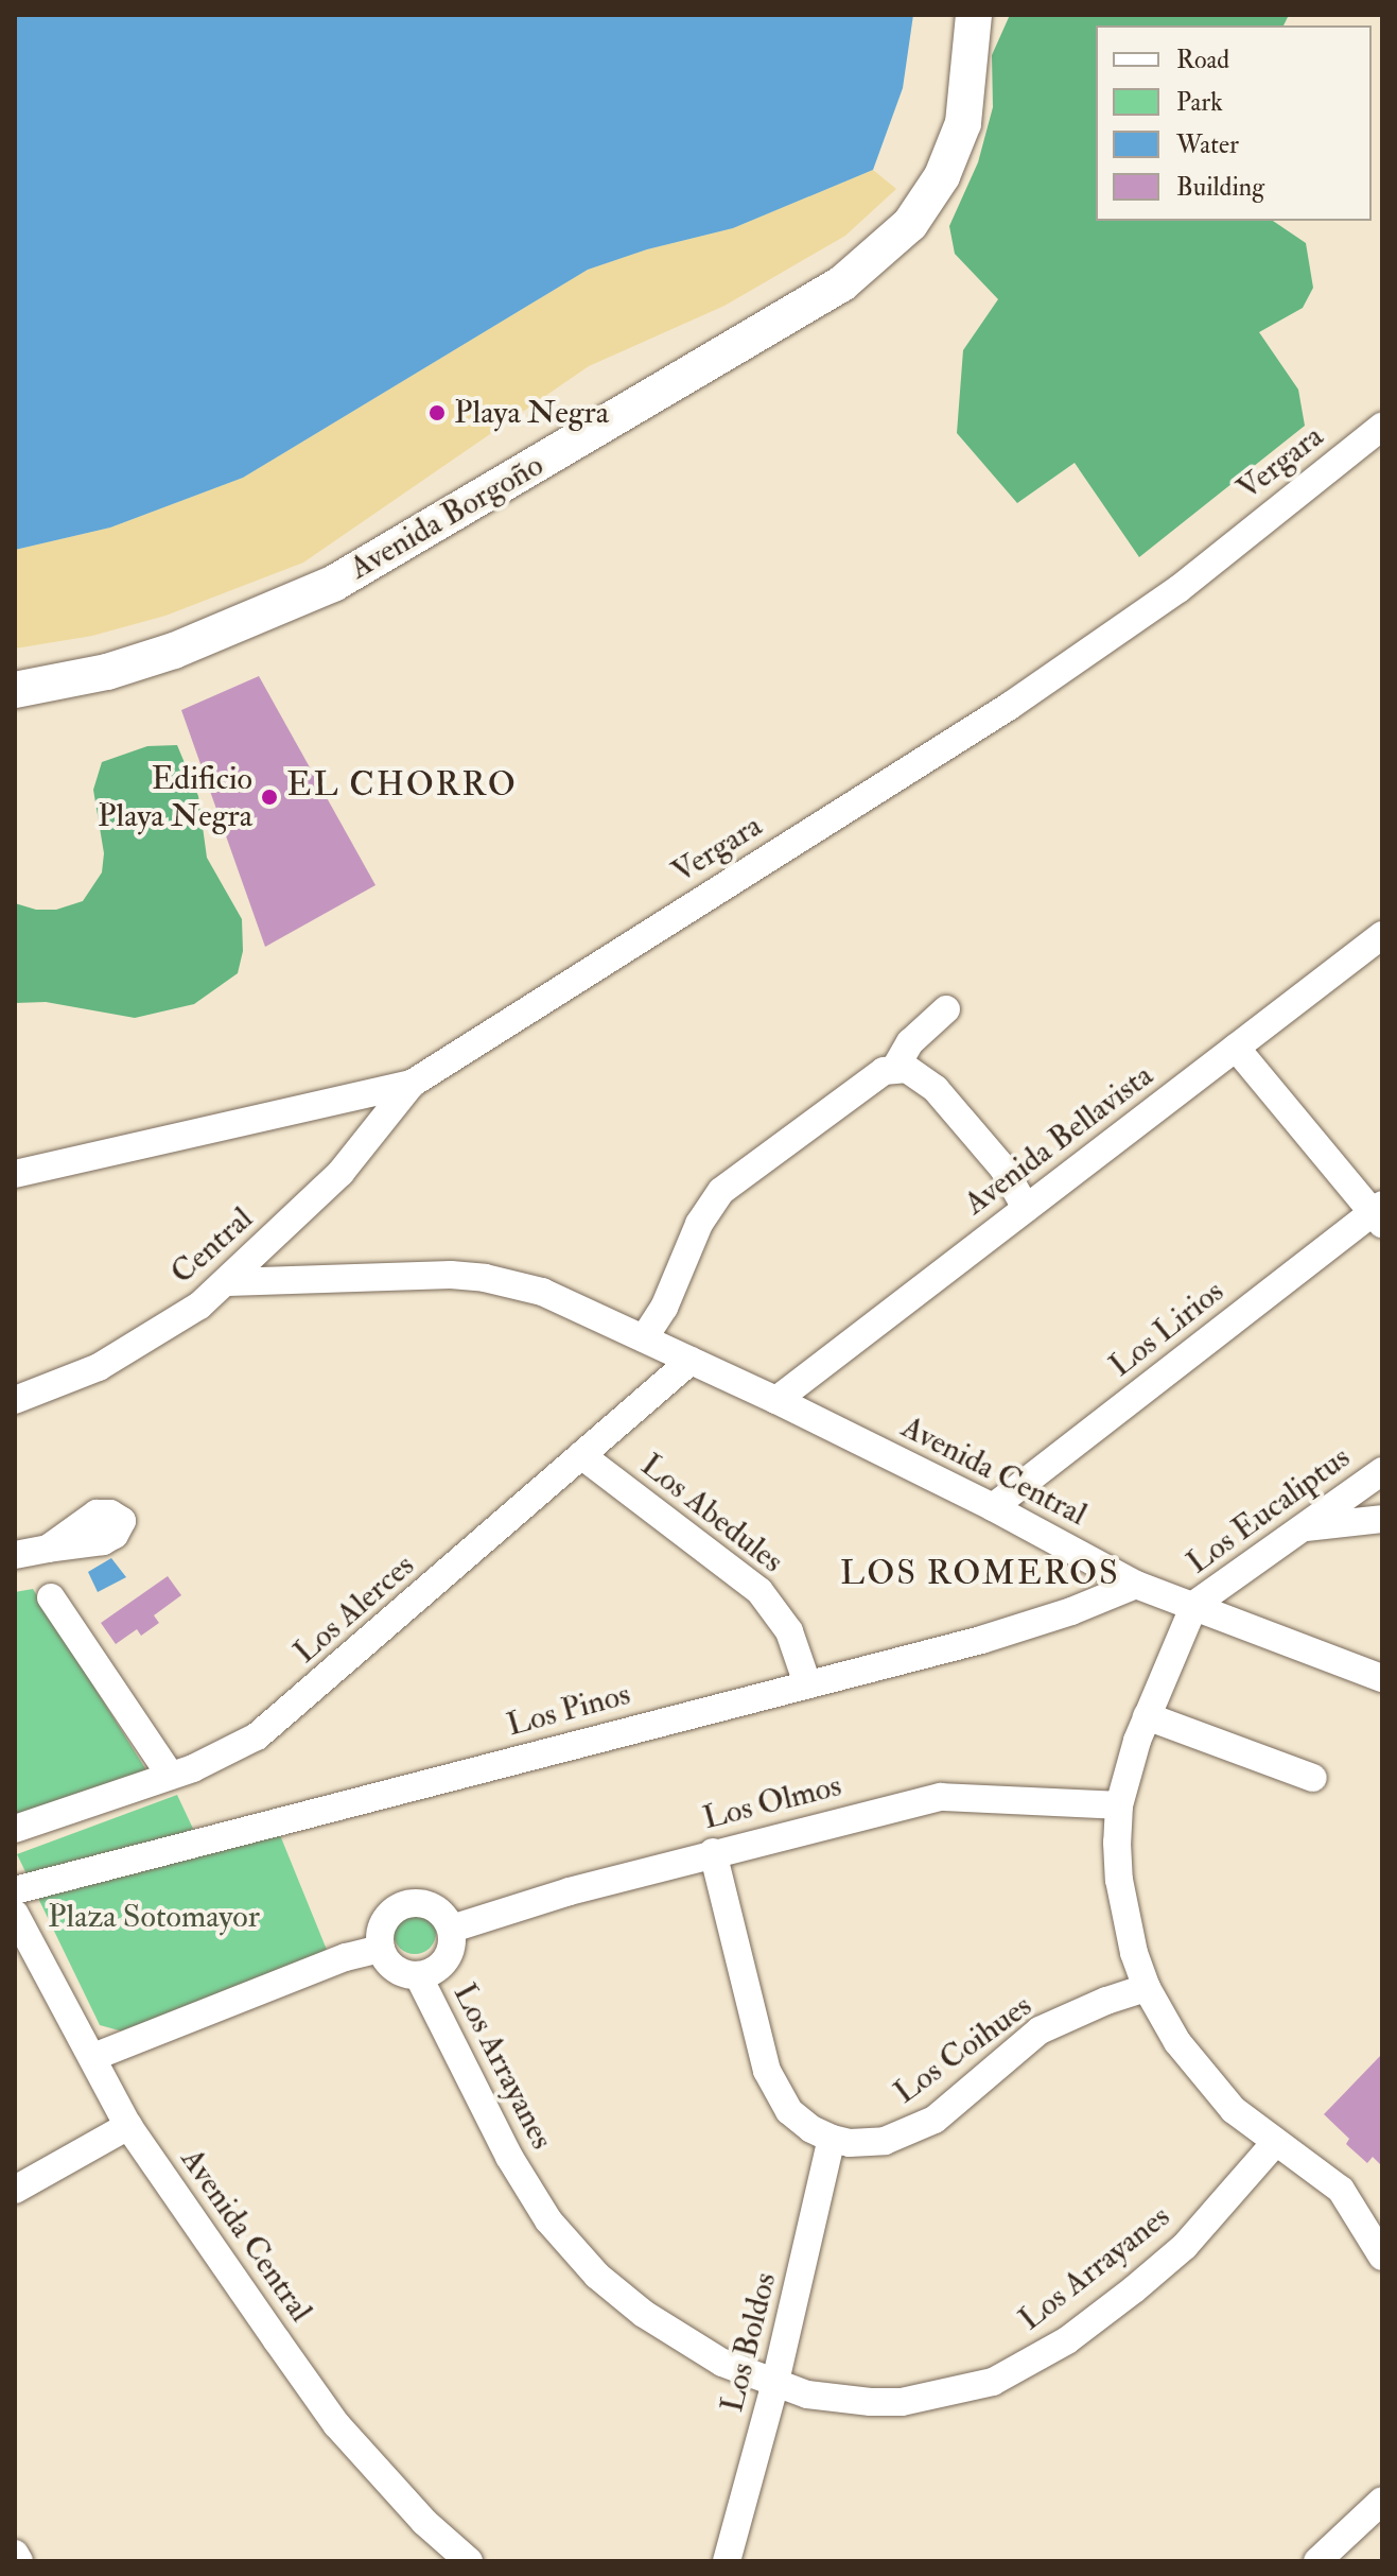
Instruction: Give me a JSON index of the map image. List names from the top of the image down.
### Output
{
  "streets": {
    "main road": ["Avenida Borgoño"],
    "street": [
      "Vergara",
      "Avenida Bellavista",
      "Central",
      "Los Lirios",
      "Avenida Central",
      "Los Eucaliptus",
      "Los Abedules",
      "Los Alerces",
      "Los Pinos",
      "Los Olmos",
      "Los Coihues",
      "Los Arrayanes",
      "Los Boldos"
    ]
  },
  "crossings": [
    ["Vergara", "Central"],
    ["Avenida Bellavista", "Avenida Central"],
    ["Central", "Avenida Central"],
    ["Los Lirios", "Avenida Central"],
    ["Avenida Central", "Los Eucaliptus"],
    ["Avenida Central", "Los Alerces"],
    ["Avenida Central", "Los Pinos"],
    ["Los Abedules", "Los Alerces"],
    ["Los Abedules", "Los Pinos"],
    ["Los Olmos", "Los Coihues"],
    ["Los Olmos", "Los Arrayanes"],
    ["Los Coihues", "Los Boldos"],
    ["Los Arrayanes", "Los Boldos"]
  ],
  "districts": ["EL CHORRO", "LOS ROMEROS"],
  "parks": ["Plaza Sotomayor"],
  "places": ["Playa Negra", "Edificio Playa Negra"],
  "legend": [
    "Road",
    "Park",
    "Water",
    "Building"
  ]
}
